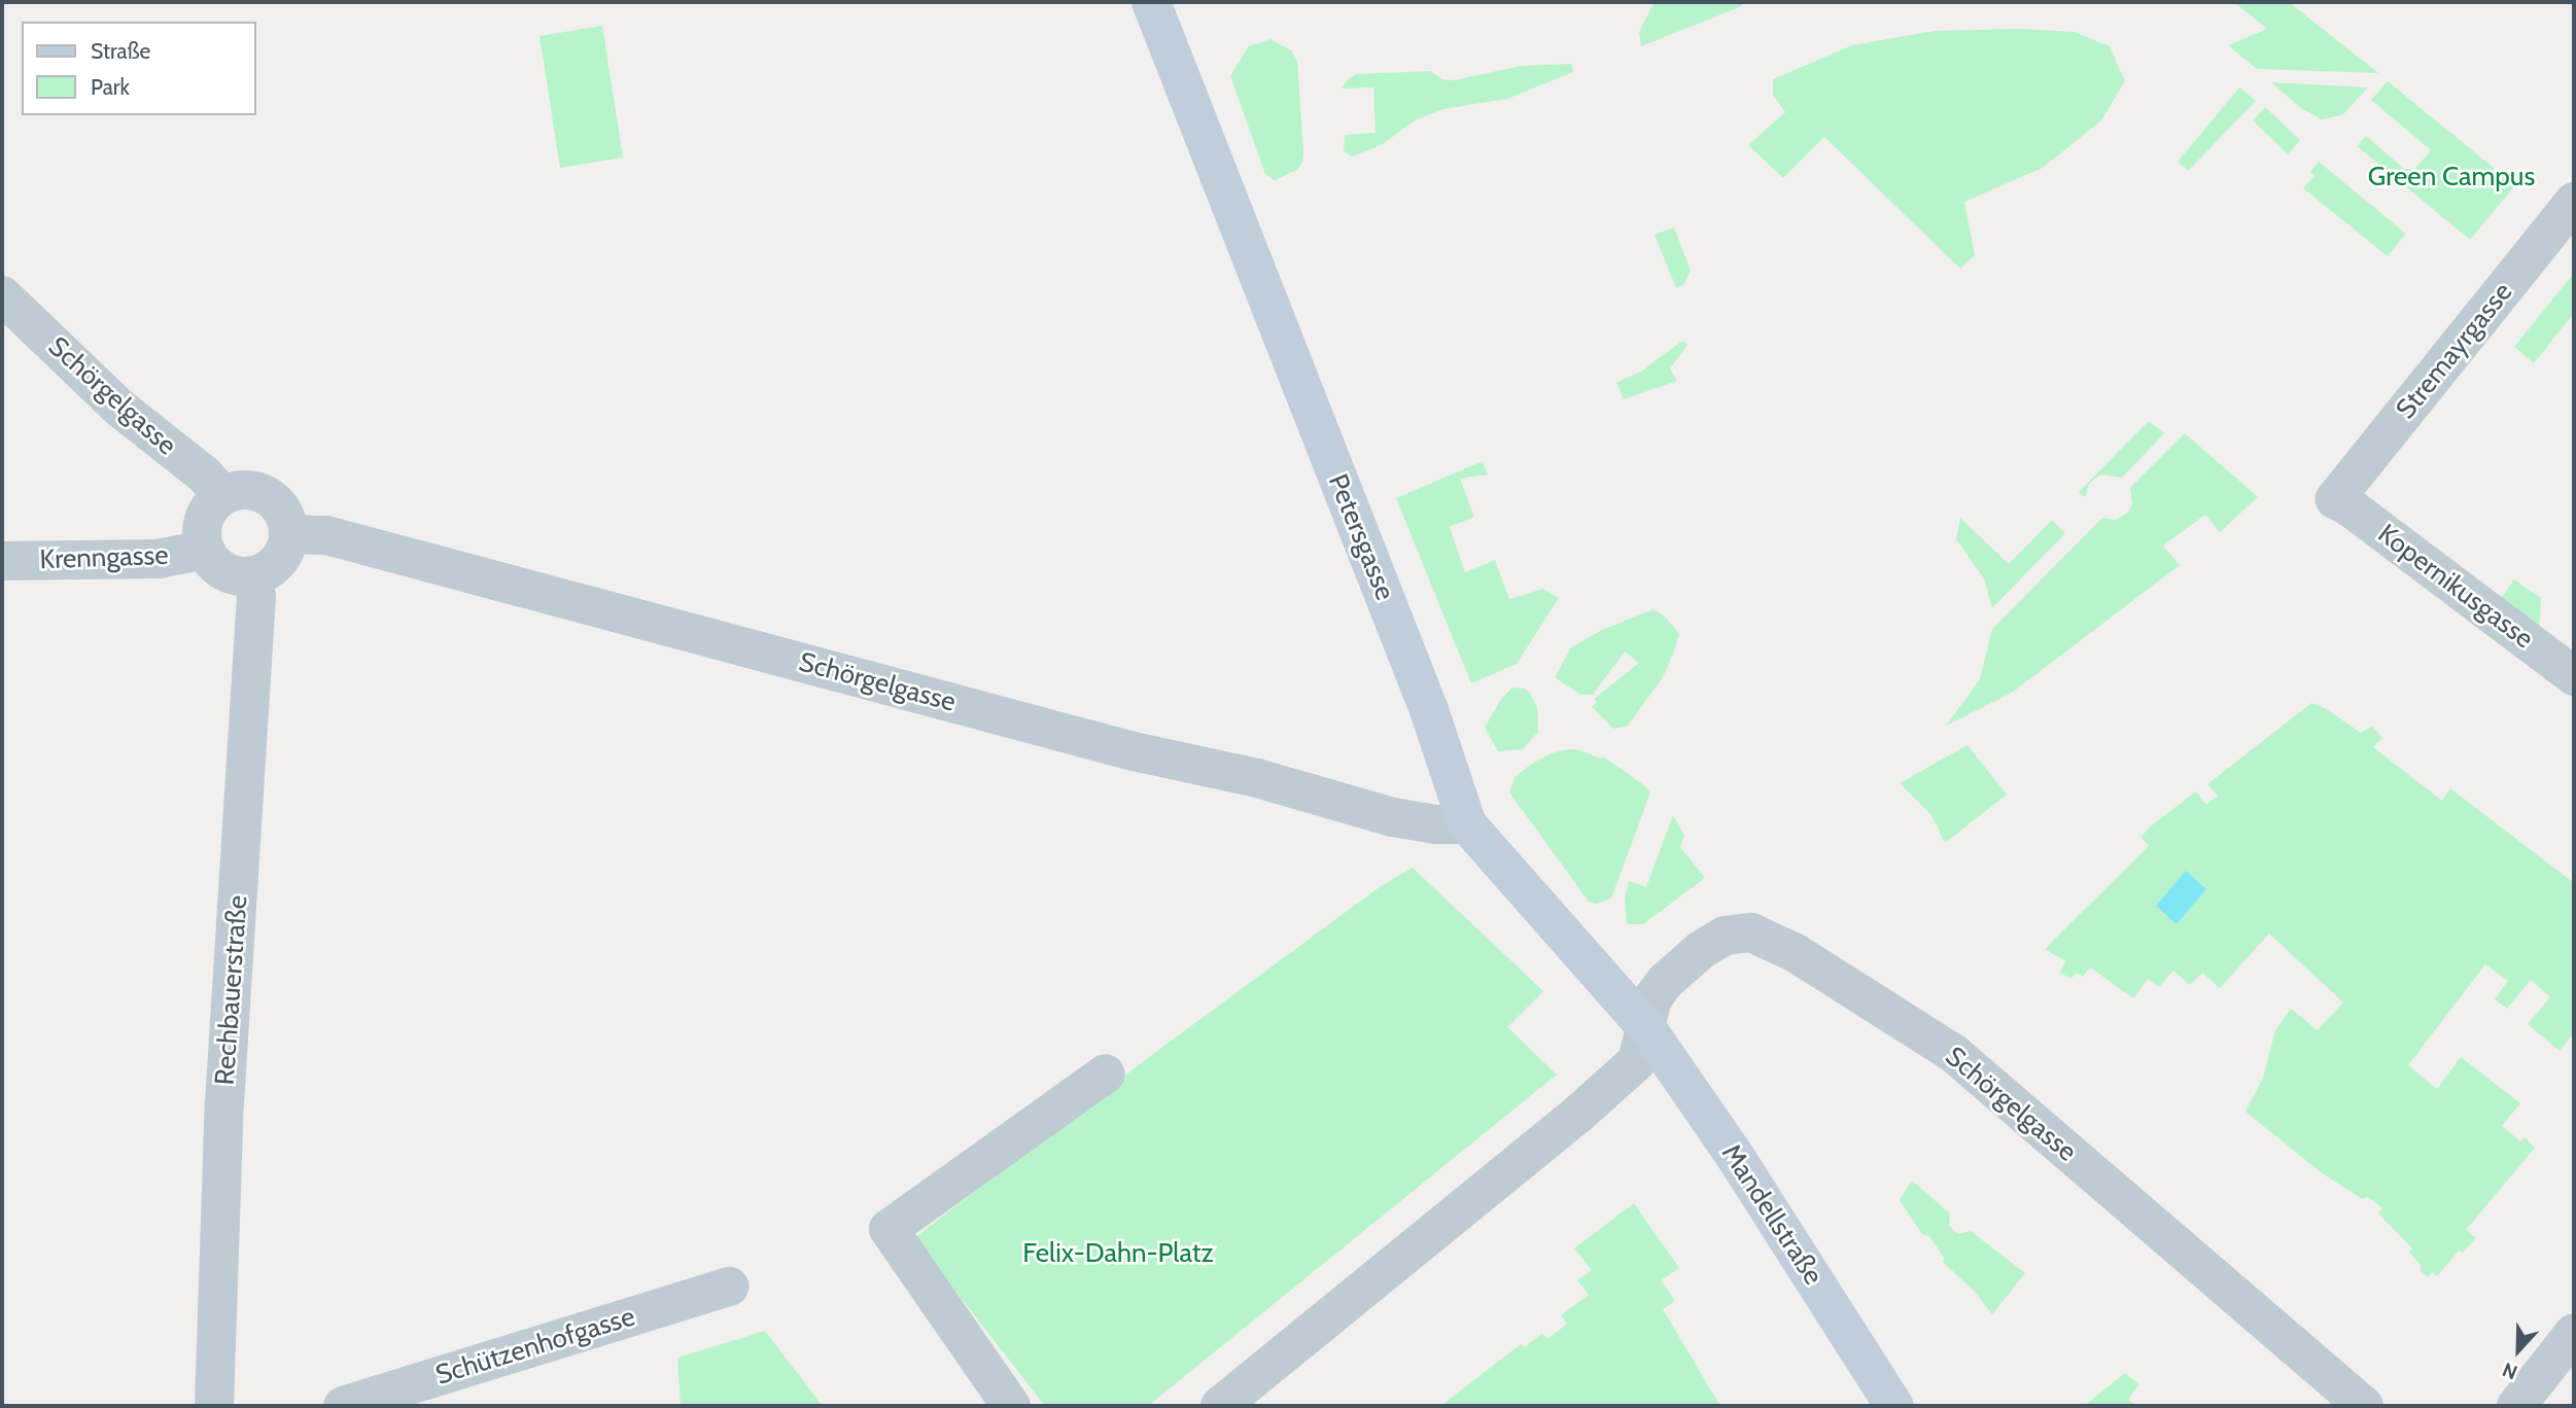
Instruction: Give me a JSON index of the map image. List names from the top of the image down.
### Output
{
  "streets": {
    "main road": ["Petersgasse", "Mandellstraße"],
    "street": [
      "Stremayrgasse",
      "Schörgelgasse",
      "Krenngasse",
      "Kopernikusgasse",
      "Rechbauerstraße",
      "Schützenhofgasse"
    ]
  },
  "crossings": [
    ["Stremayrgasse", "Kopernikusgasse"],
    ["Schörgelgasse", "Petersgasse"],
    ["Schörgelgasse", "Krenngasse"],
    ["Schörgelgasse", "Rechbauerstraße"],
    ["Schörgelgasse", "Mandellstraße"],
    ["Petersgasse", "Mandellstraße"],
    ["Krenngasse", "Rechbauerstraße"]
  ],
  "parks": ["Green Campus", "Felix-Dahn-Platz"],
  "legend": ["Straße", "Park"],
  "north": "bottom"
}
